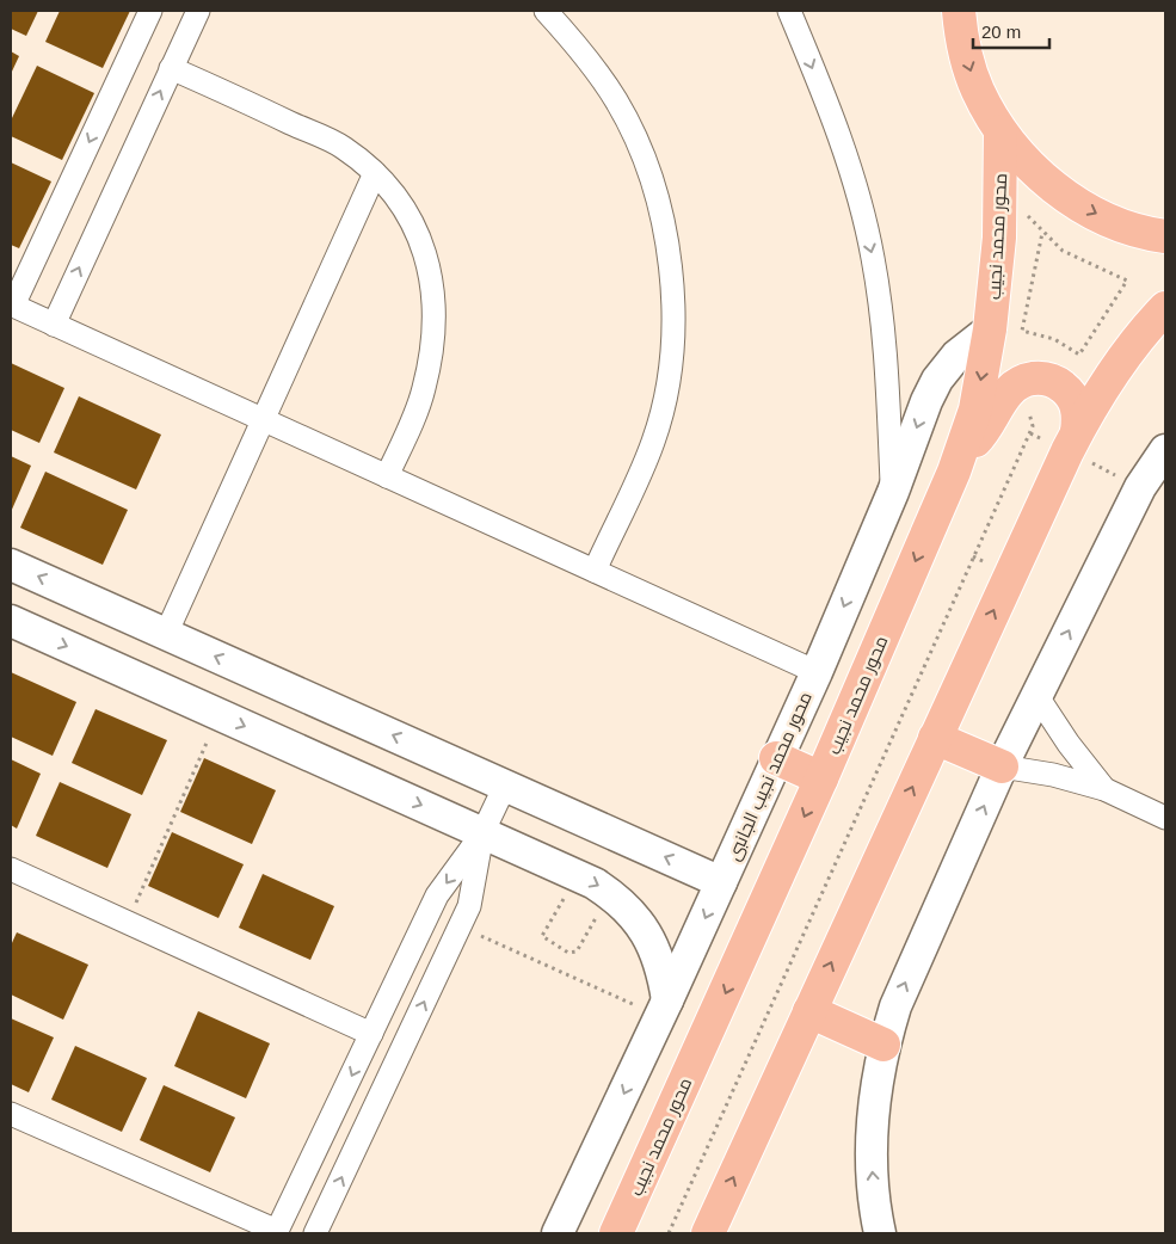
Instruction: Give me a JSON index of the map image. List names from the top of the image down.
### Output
{
  "streets": {
    "main road": ["محور محمد نجيب"],
    "street": ["محور محمد نجيب الجانبى"]
  },
  "crossings": [
    ["محور محمد نجيب", "محور محمد نجيب الجانبى"]
  ],
  "scale_bar": "20 m"
}
